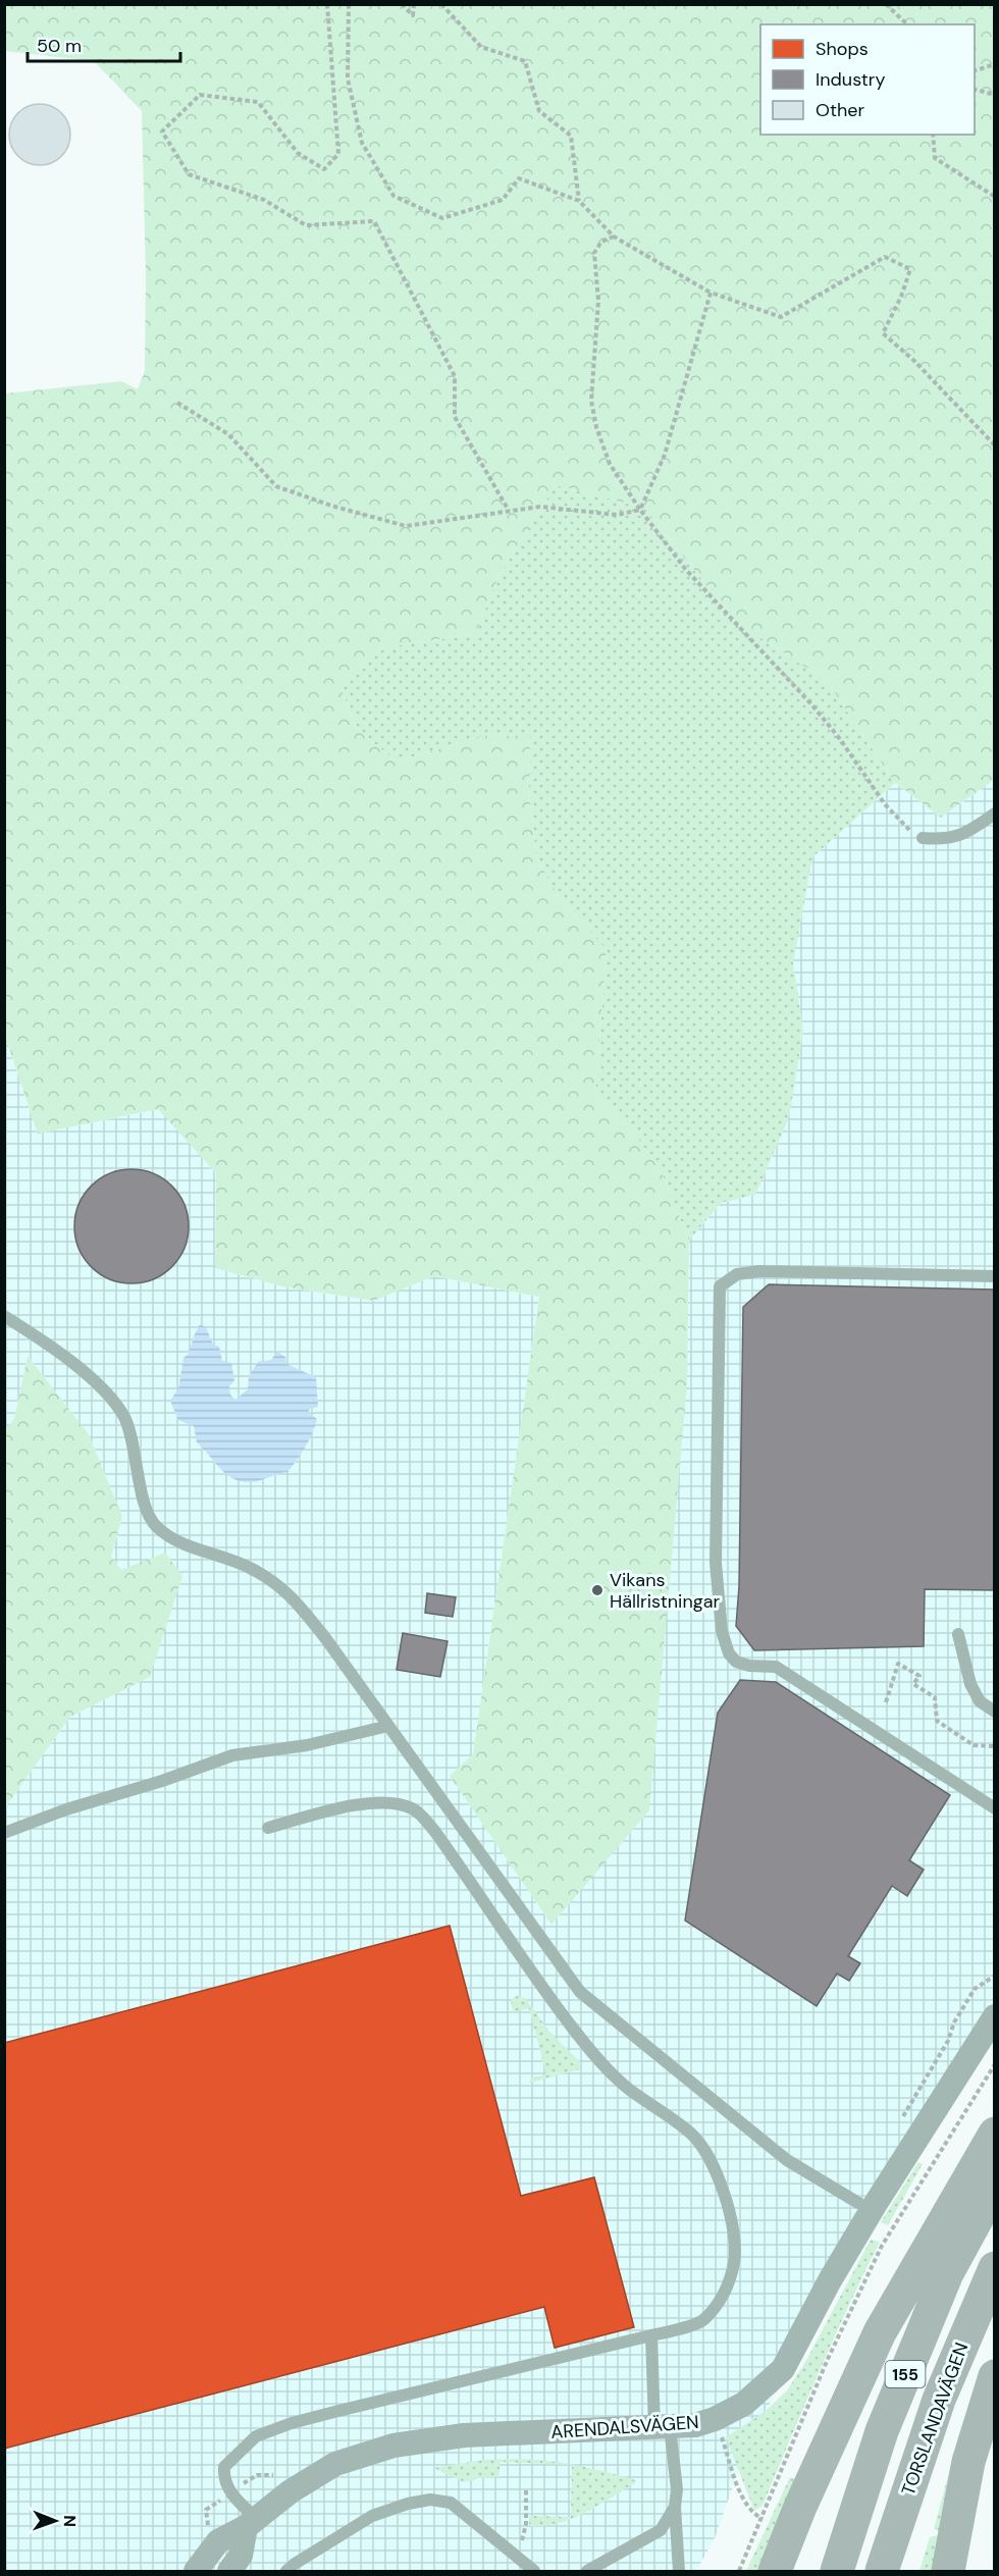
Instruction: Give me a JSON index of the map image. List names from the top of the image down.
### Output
{
  "streets": {
    "main road": ["155", "TORSLANDAVÄGEN"],
    "street": ["ARENDALSVÄGEN"]
  },
  "places": ["Vikans Hällristningar"],
  "legend": ["Shops", "Industry", "Other"],
  "scale_bar": "50 m",
  "north": "right"
}
